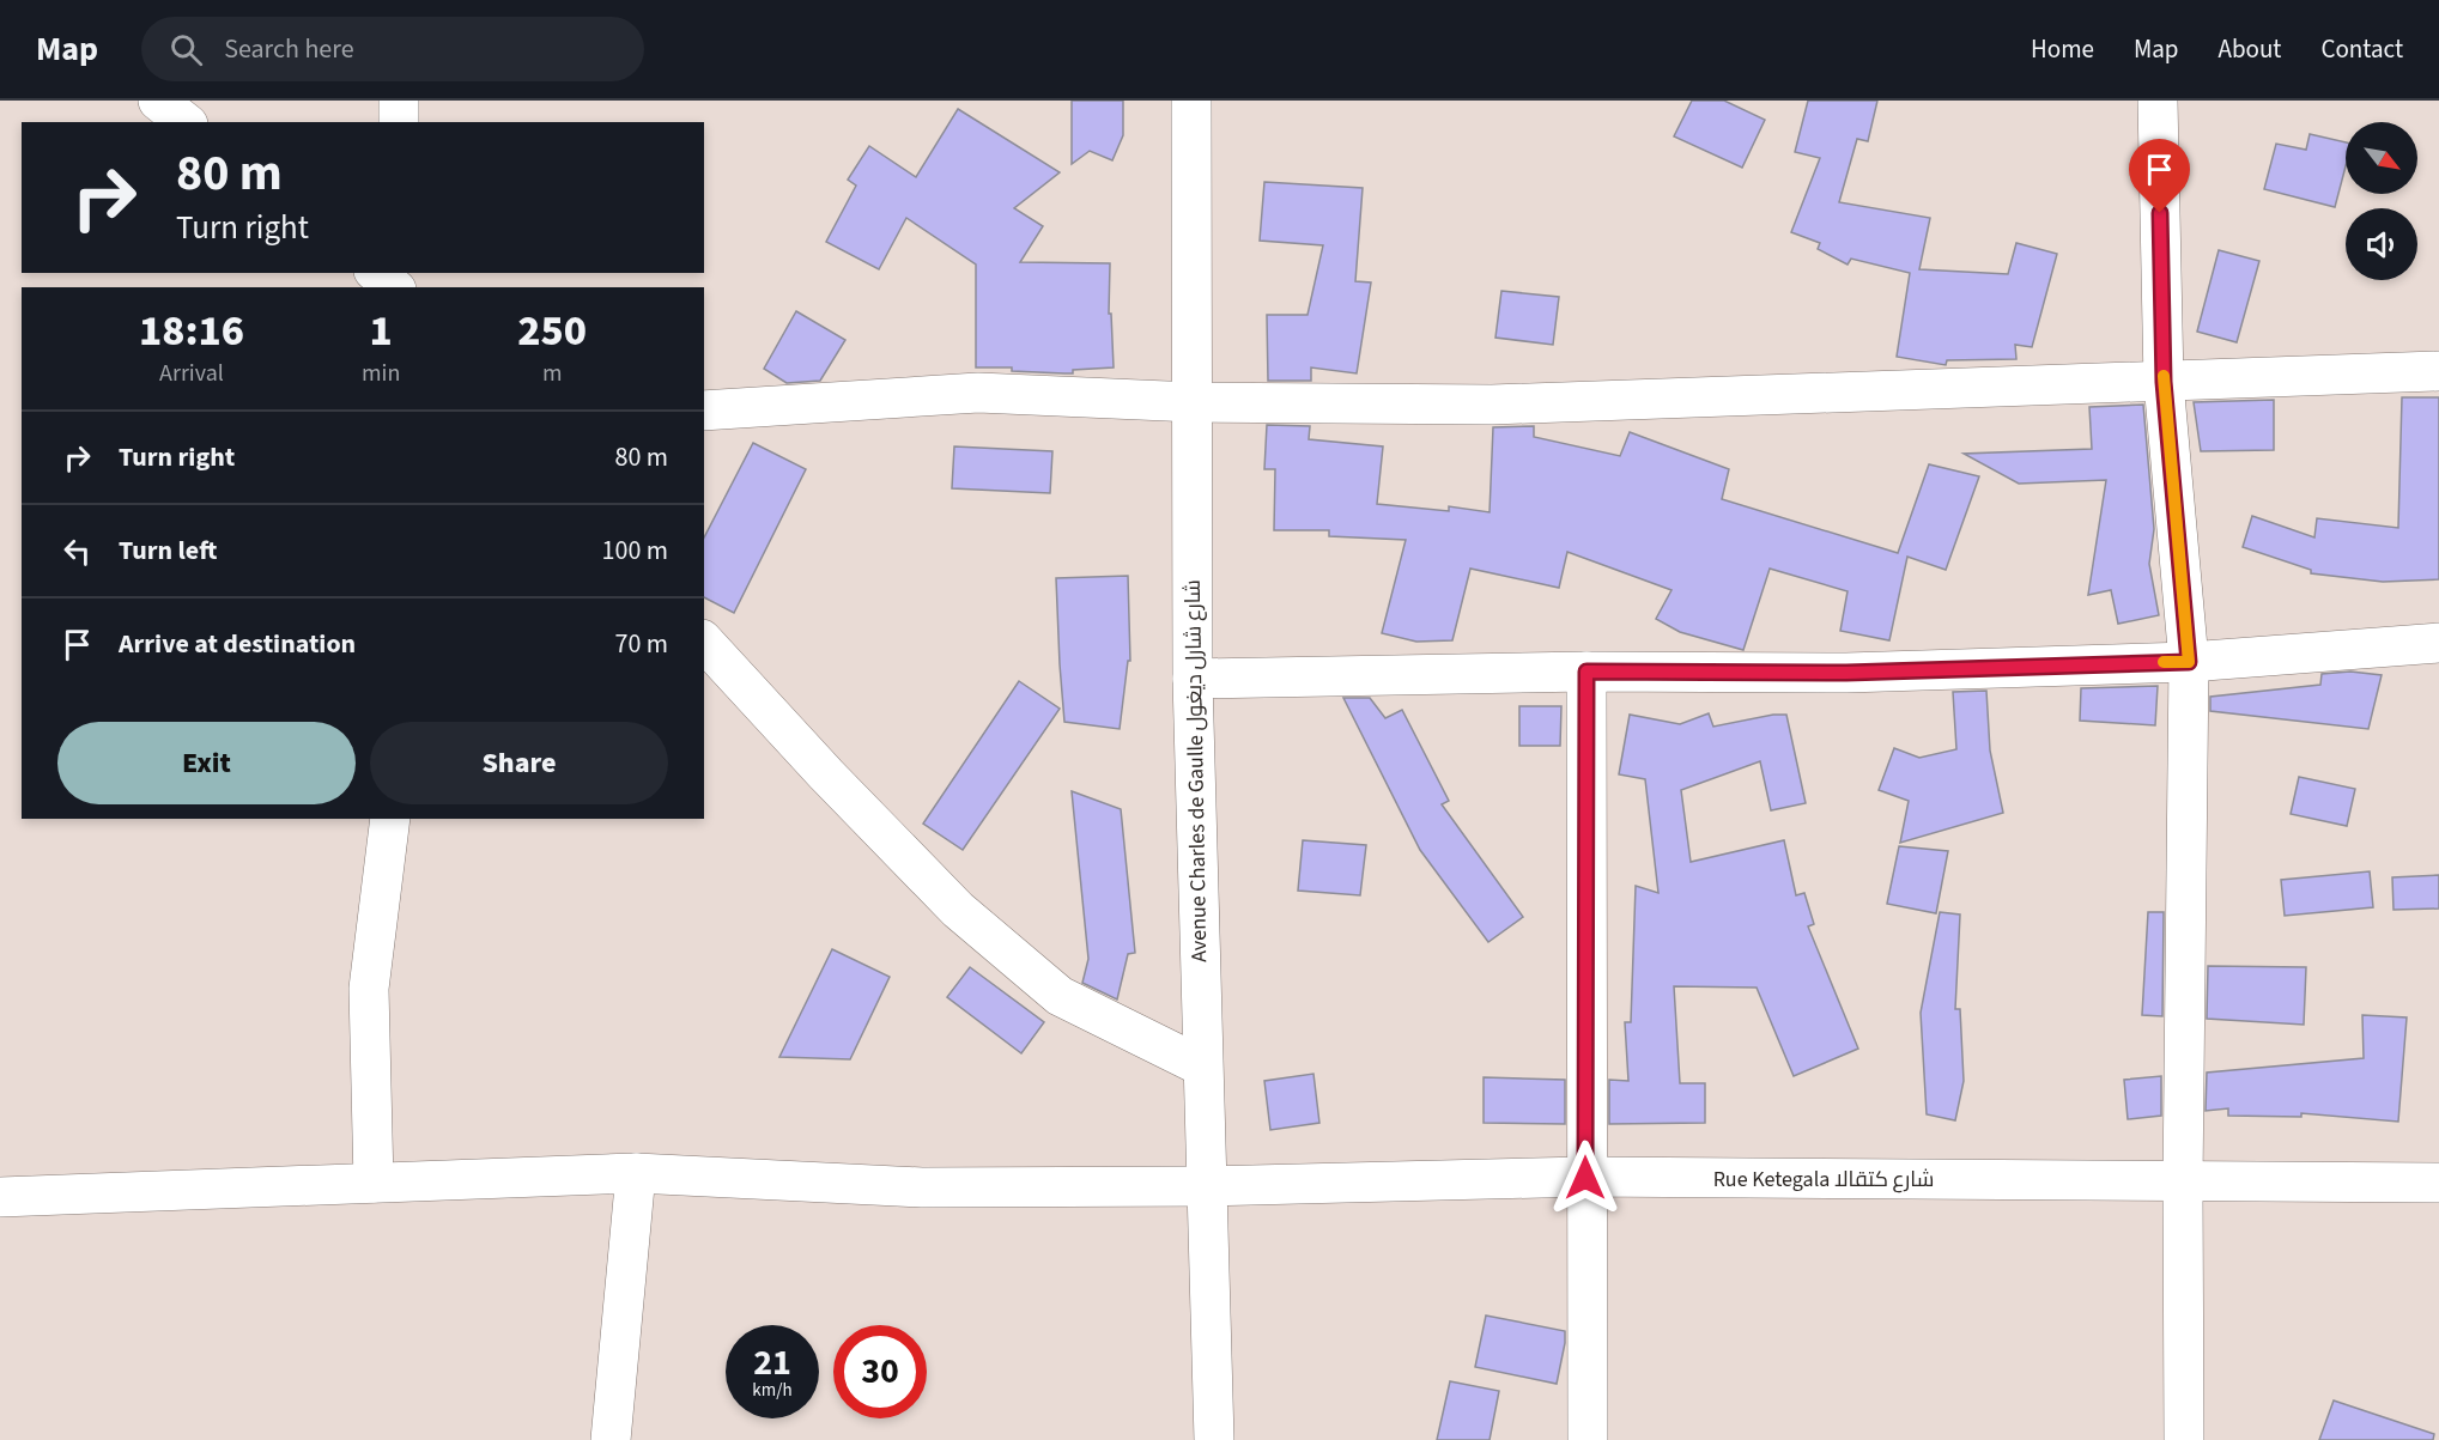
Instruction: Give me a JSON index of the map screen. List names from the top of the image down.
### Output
{
  "streets": {
    "street": ["Avenue Charles de Gaulle شارع شارل ديغول", "Rue Ketegala شارع كتقالا"]
  },
  "crossings": [
    ["Avenue Charles de Gaulle شارع شارل ديغول", "Rue Ketegala شارع كتقالا"]
  ],
  "north": "bottom right",
  "page": {
    "header": "Map",
    "search": "Search here",
    "nav": [
      "Home",
      "Map",
      "About",
      "Contact"
    ],
    "turn": ["80 m", "Turn right"],
    "eta": [
      "18:16",
      "Arrival",
      "1",
      "min",
      "250",
      "m"
    ],
    "list": [
      {
        "name": "Turn right",
        "value": "80 m"
      },
      {
        "name": "Turn left",
        "value": "100 m"
      },
      {
        "name": "Arrive at destination",
        "value": "70 m"
      }
    ],
    "buttons": ["Exit", "Share"],
    "speed": "21 km/h",
    "limit": "30"
  }
}
